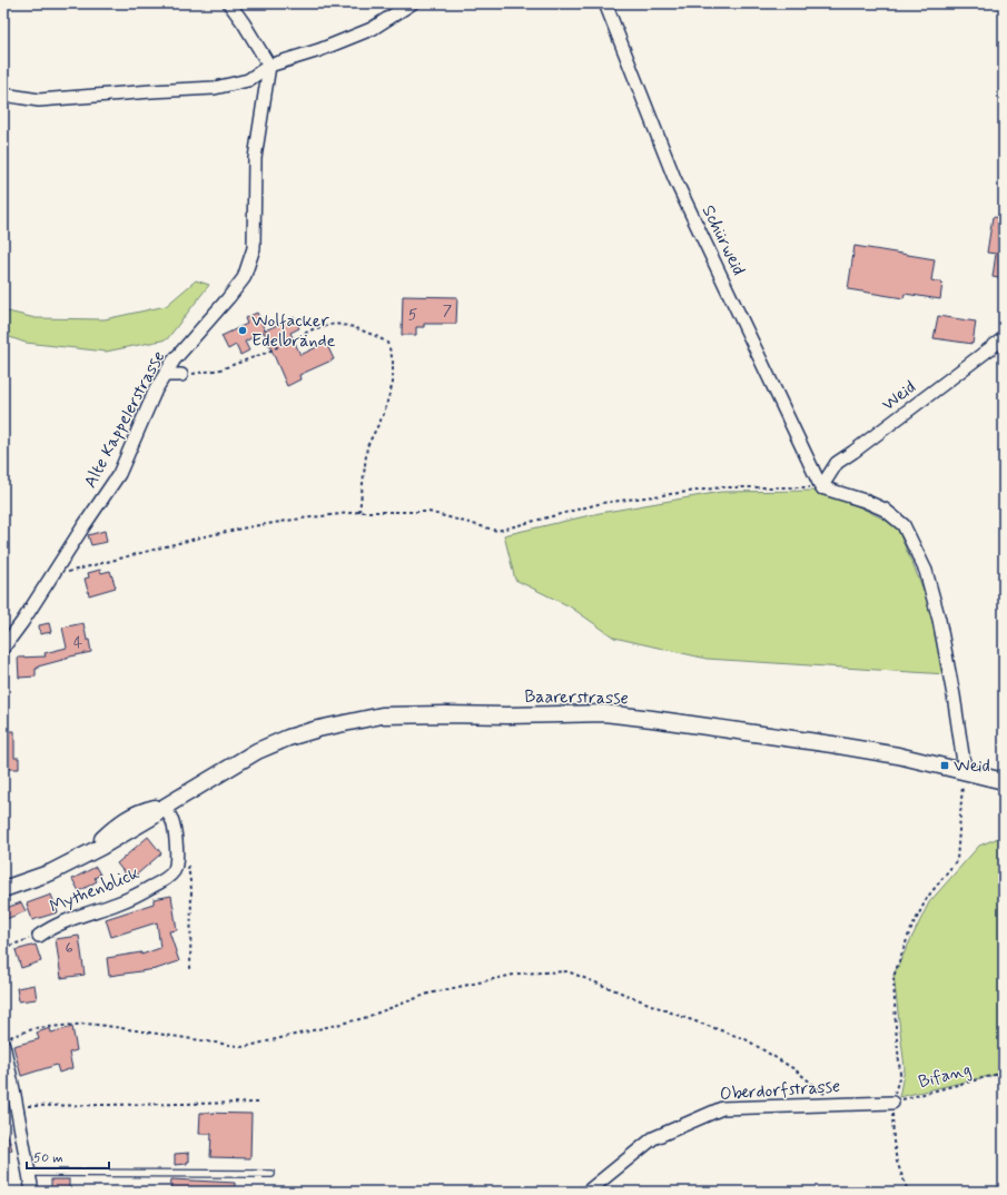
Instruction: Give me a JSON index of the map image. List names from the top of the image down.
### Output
{
  "streets": {
    "street": [
      "Schürweid",
      "Weid",
      "Alte Kappelerstrasse",
      "Baarerstrasse",
      "Mythenblick",
      "Oberdorfstrasse"
    ],
    "path": ["Bifang"]
  },
  "crossings": [
    ["Schürweid", "Weid"],
    ["Baarerstrasse", "Mythenblick"],
    ["Bifang", "Oberdorfstrasse"]
  ],
  "places": {
    "other": ["Wolfacker Edelbrände"],
    "transit": ["Weid"]
  },
  "house_numbers": [
    "7",
    "5",
    "4",
    "6"
  ],
  "scale_bar": "50 m"
}
